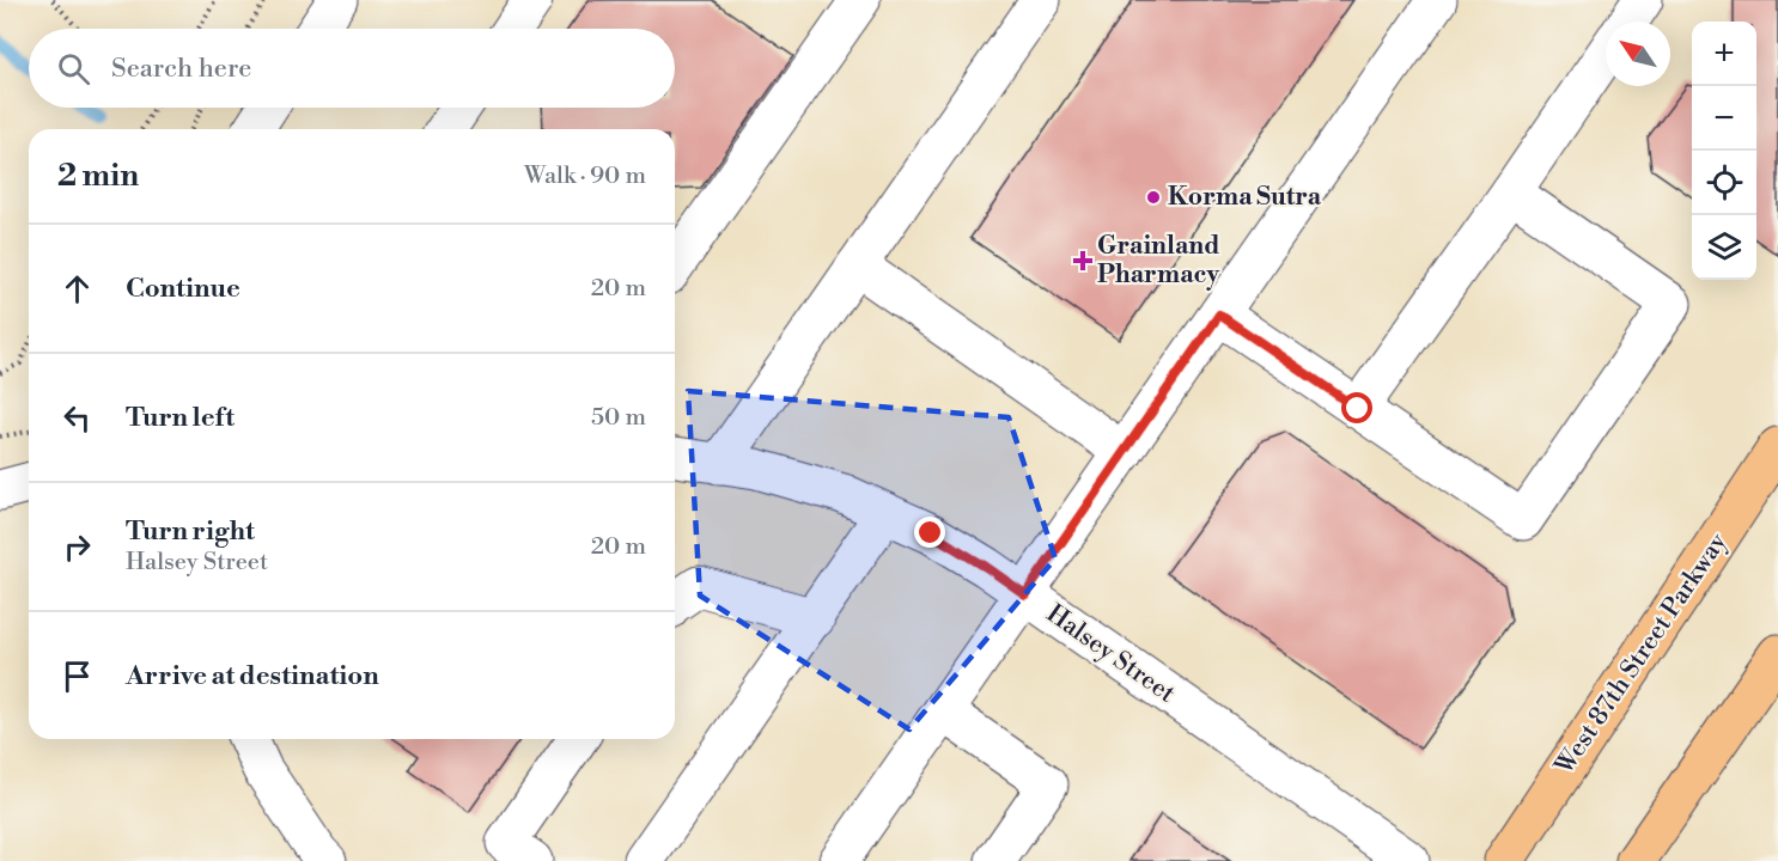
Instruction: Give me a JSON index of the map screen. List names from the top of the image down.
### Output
{
  "streets": {
    "main road": ["West 87th Street Parkway"],
    "street": ["Halsey Street"]
  },
  "places": {
    "other": ["Korma Sutra"],
    "health": ["Grainland Pharmacy"]
  },
  "north": "top left",
  "page": {
    "map_buttons": ["+", "−"],
    "search": "Search here",
    "heading": ["2 min", "Walk · 90 m"],
    "list": [
      ["Continue", "20 m"],
      ["Turn left", "50 m"],
      ["Turn right", "Halsey Street", "20 m"],
      "Arrive at destination"
    ]
  }
}
